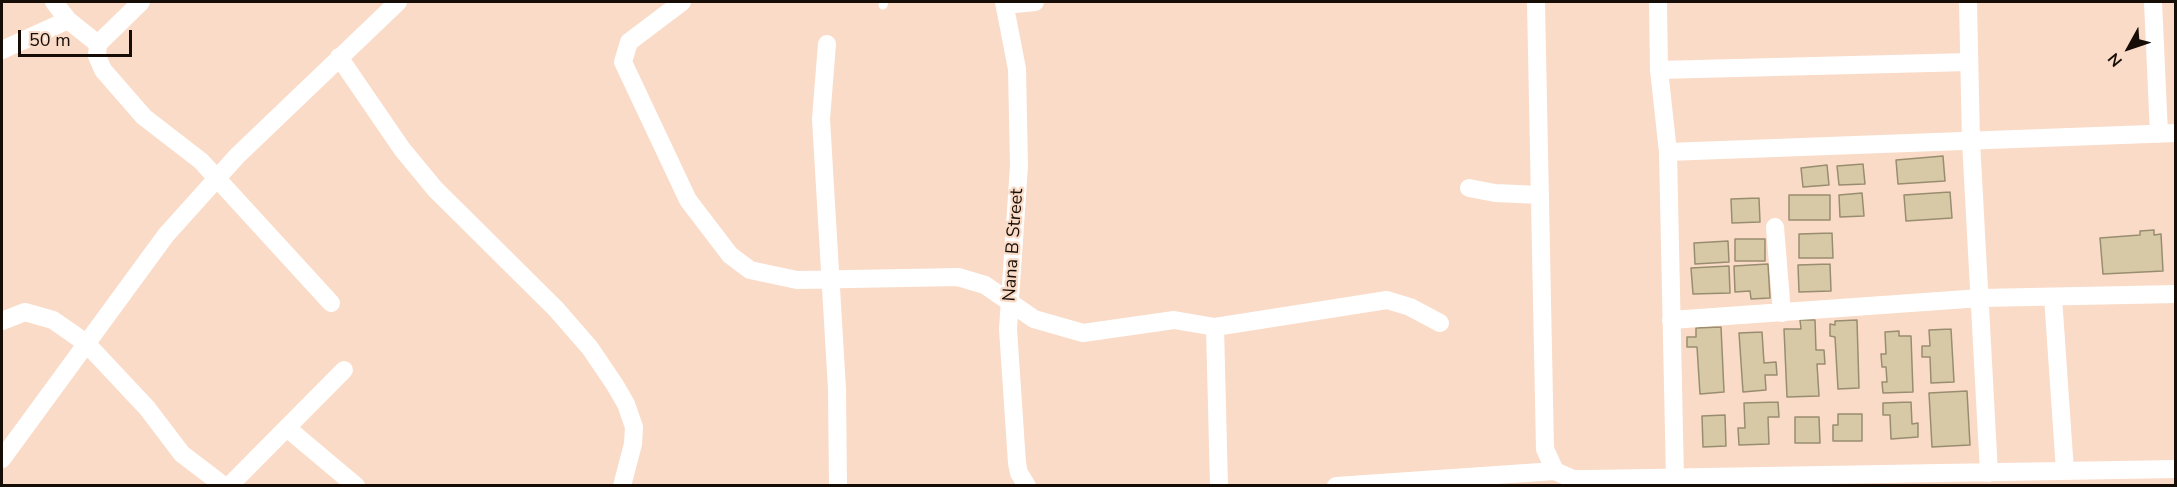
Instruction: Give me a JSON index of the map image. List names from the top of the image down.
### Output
{
  "streets": {
    "street": ["Nana B Street"]
  },
  "scale_bar": "50 m",
  "north": "bottom left"
}
